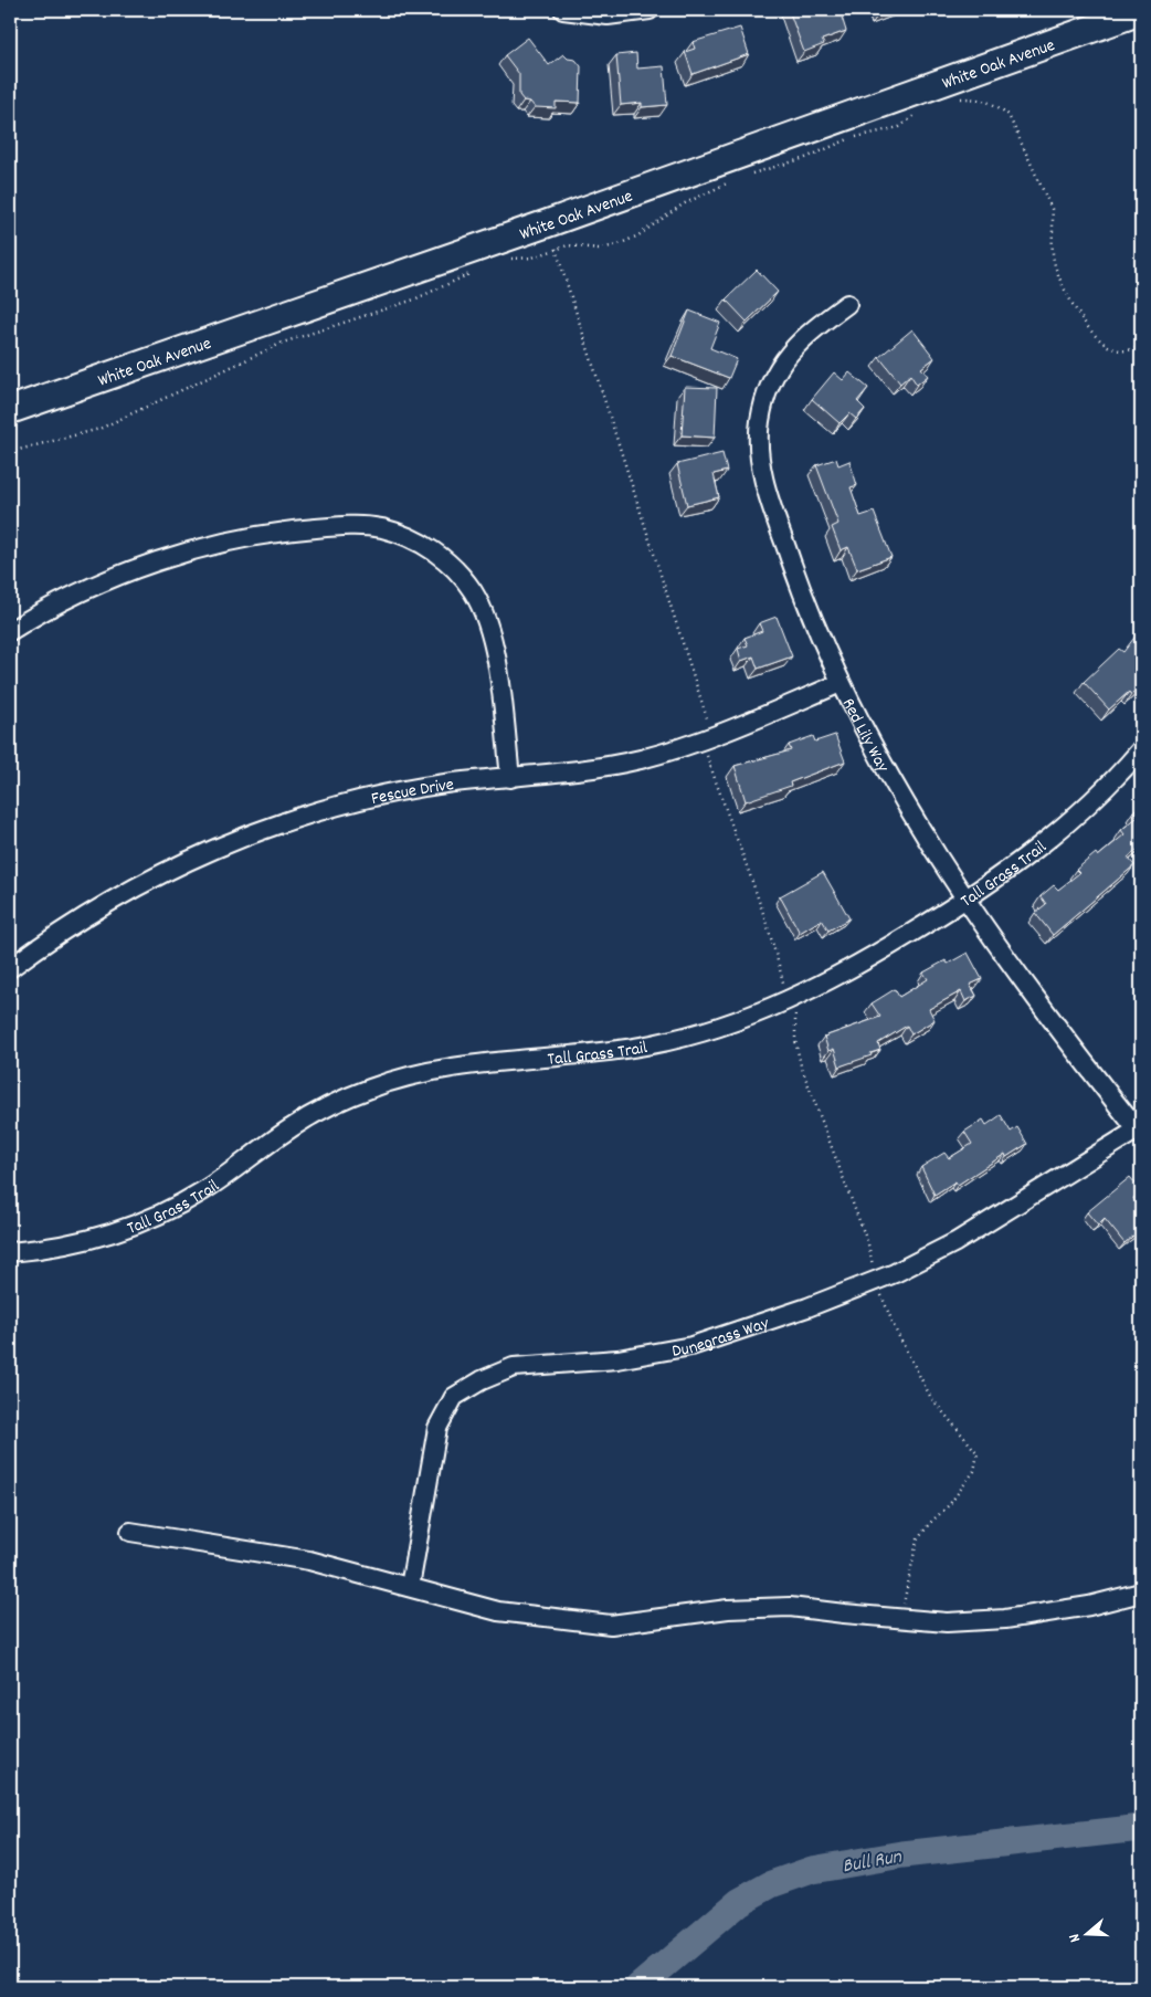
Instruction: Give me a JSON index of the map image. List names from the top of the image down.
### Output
{
  "streets": {
    "street": [
      "White Oak Avenue",
      "Red Lily Way",
      "Fescue Drive",
      "Tall Grass Trail",
      "Dunegrass Way"
    ]
  },
  "crossings": [
    ["Red Lily Way", "Fescue Drive"],
    ["Red Lily Way", "Tall Grass Trail"],
    ["Red Lily Way", "Dunegrass Way"]
  ],
  "water": ["Bull Run"],
  "north": "left"
}
